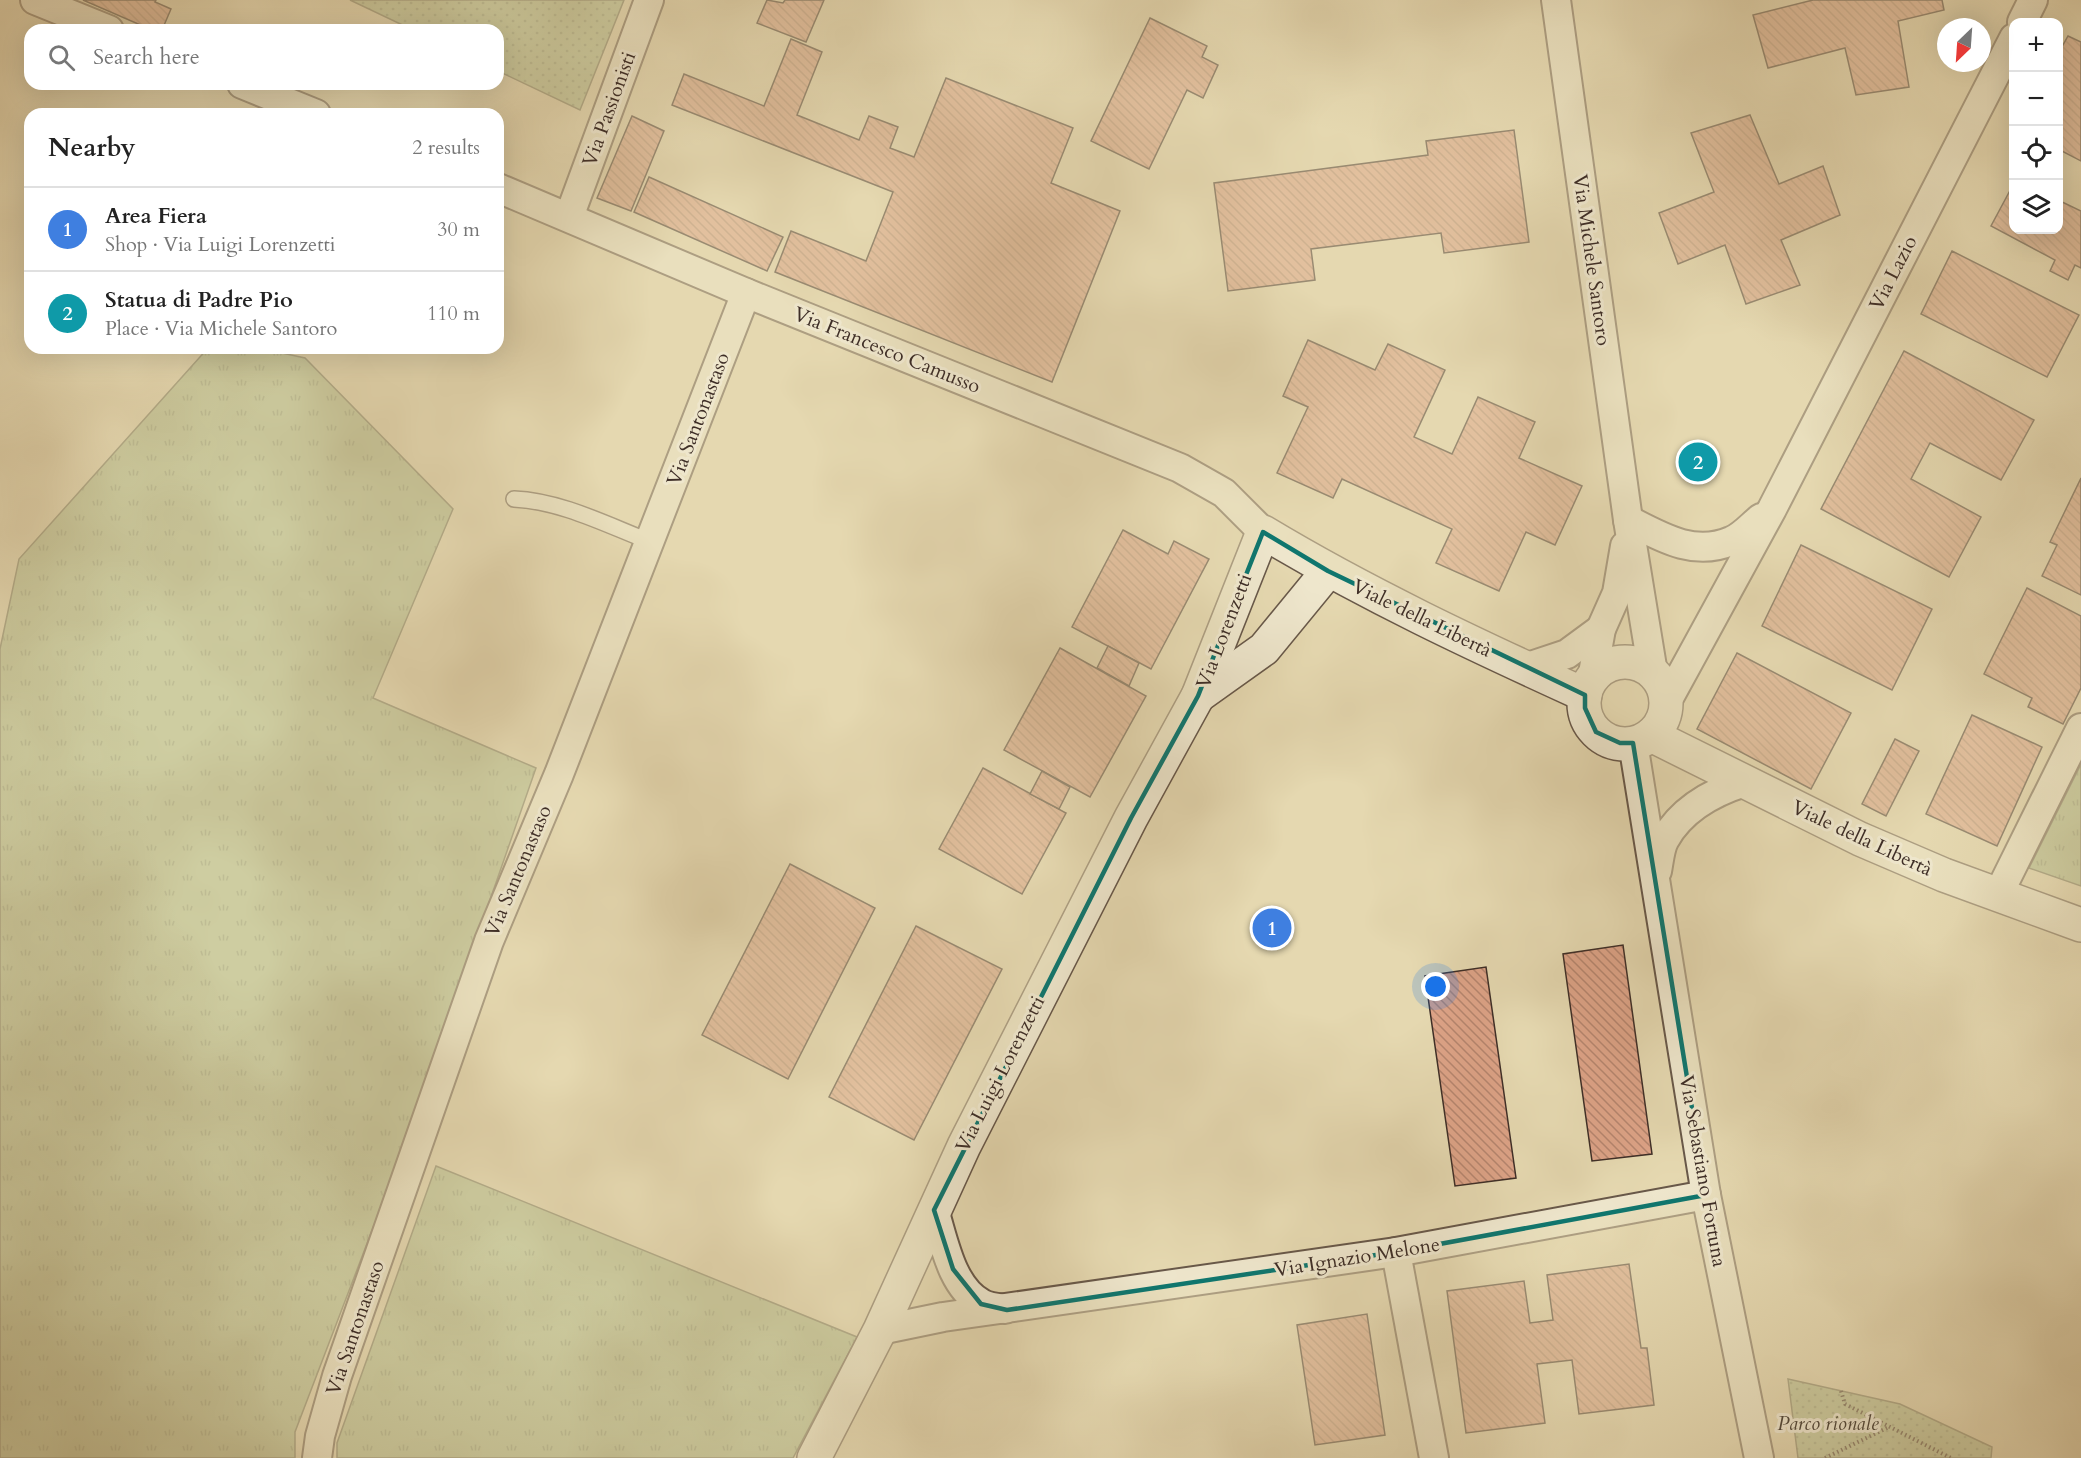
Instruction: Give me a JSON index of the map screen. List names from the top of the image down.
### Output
{
  "streets": {
    "street": [
      "Via Passionisti",
      "Via Michele Santoro",
      "Via Lazio",
      "Via Francesco Camusso",
      "Via Santonastaso",
      "Viale della Libertà",
      "Via Lorenzetti",
      "Via Luigi Lorenzetti",
      "Via Sebastiano Fortuna",
      "Via Ignazio Melone"
    ]
  },
  "crossings": [
    ["Via Passionisti", "Via Francesco Camusso"],
    ["Via Michele Santoro", "Via Lazio"],
    ["Via Michele Santoro", "Viale della Libertà"],
    ["Via Michele Santoro", "Via Sebastiano Fortuna"],
    ["Via Lazio", "Viale della Libertà"],
    ["Via Lazio", "Via Sebastiano Fortuna"],
    ["Via Francesco Camusso", "Via Santonastaso"],
    ["Via Francesco Camusso", "Viale della Libertà"],
    ["Via Francesco Camusso", "Via Lorenzetti"],
    ["Viale della Libertà", "Via Lorenzetti"],
    ["Viale della Libertà", "Via Sebastiano Fortuna"],
    ["Via Lorenzetti", "Via Luigi Lorenzetti"],
    ["Via Luigi Lorenzetti", "Via Ignazio Melone"],
    ["Via Sebastiano Fortuna", "Via Ignazio Melone"]
  ],
  "parks": ["Parco rionale"],
  "north": "bottom left",
  "page": {
    "map_buttons": ["+", "−"],
    "search": "Search here",
    "heading": ["Nearby", "2 results"],
    "list": [
      {
        "mark": "1",
        "name": "Area Fiera",
        "note": "Shop · Via Luigi Lorenzetti",
        "value": "30 m"
      },
      {
        "mark": "2",
        "name": "Statua di Padre Pio",
        "note": "Place · Via Michele Santoro",
        "value": "110 m"
      }
    ],
    "pins": ["2", "1"]
  }
}
